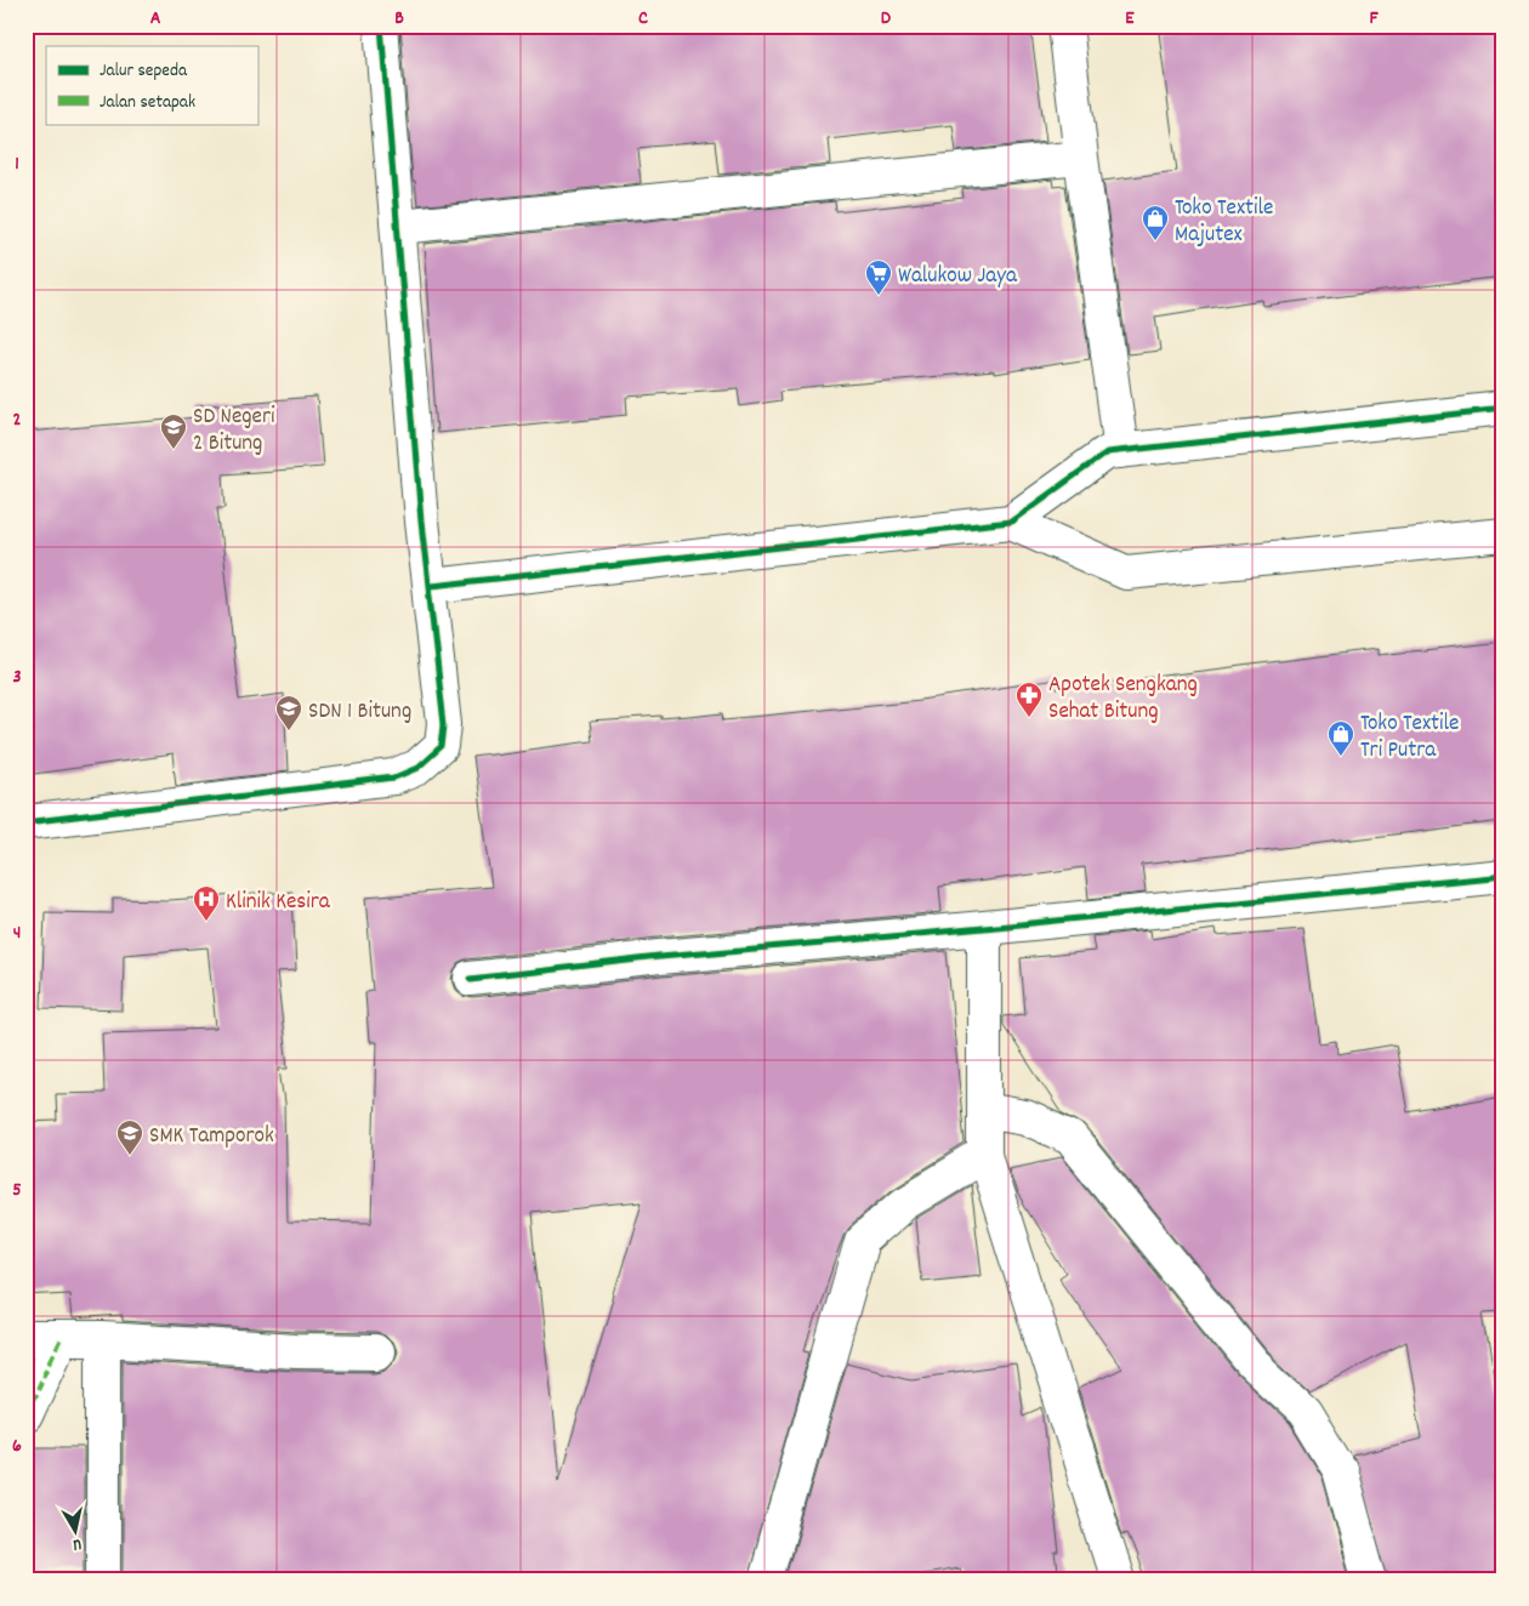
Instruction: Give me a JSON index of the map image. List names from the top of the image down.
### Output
{
  "places": {
    "shop": ["Toko Textile Majutex", "Toko Textile Tri Putra"],
    "supermarket": ["Walukow Jaya"],
    "school or university": ["SD Negeri 2 Bitung", "SDN 1 Bitung", "SMK Tamporok"],
    "pharmacy": ["Apotek Sengkang Sehat Bitung"],
    "hospital": ["Klinik Kesira"]
  },
  "legend": ["Jalur sepeda", "Jalan setapak"],
  "north": "bottom",
  "grid": {
    "columns": [
      "A",
      "B",
      "C",
      "D",
      "E",
      "F"
    ],
    "rows": [
      "1",
      "2",
      "3",
      "4",
      "5",
      "6"
    ]
  }
}
